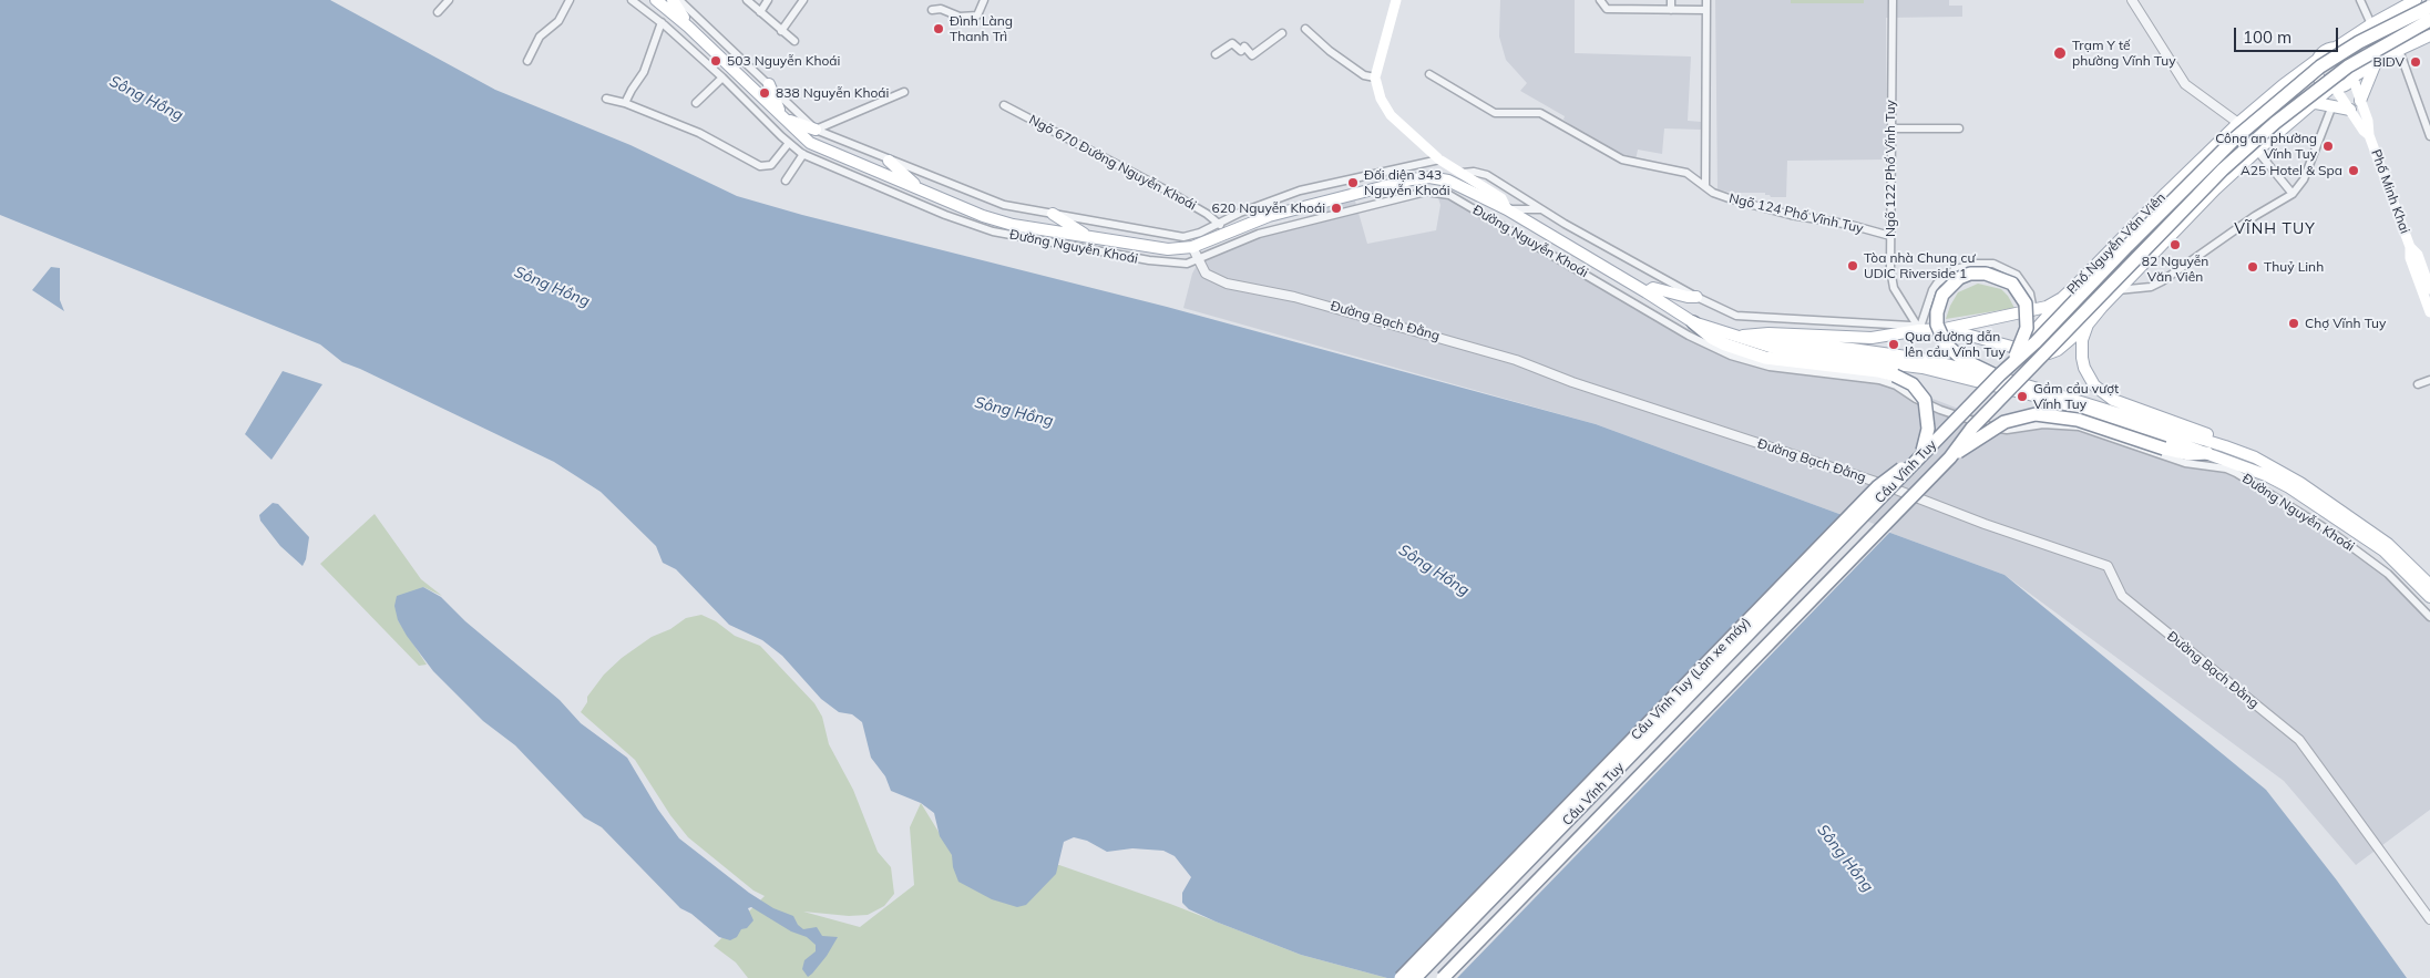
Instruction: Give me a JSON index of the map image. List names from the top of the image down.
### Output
{
  "streets": {
    "highway": ["Cầu Vĩnh Tuy", "Cầu Vĩnh Tuy (Làn xe máy)"],
    "main road": ["Phố Minh Khai", "Đường Nguyễn Khoái", "Phố Nguyễn Văn Viên"],
    "street": [
      "Ngõ 670 Đường Nguyễn Khoái",
      "Ngõ 122 Phố Vĩnh Tuy",
      "Ngõ 124 Phố Vĩnh Tuy",
      "Đường Bạch Đằng"
    ]
  },
  "crossings": [
    ["Ngõ 670 Đường Nguyễn Khoái", "Đường Nguyễn Khoái"],
    ["Ngõ 122 Phố Vĩnh Tuy", "Ngõ 124 Phố Vĩnh Tuy"],
    ["Ngõ 122 Phố Vĩnh Tuy", "Phố Nguyễn Văn Viên"],
    ["Phố Minh Khai", "Phố Nguyễn Văn Viên"],
    ["Đường Nguyễn Khoái", "Phố Nguyễn Văn Viên"],
    ["Đường Nguyễn Khoái", "Đường Bạch Đằng"],
    ["Đường Nguyễn Khoái", "Cầu Vĩnh Tuy"],
    ["Cầu Vĩnh Tuy", "Cầu Vĩnh Tuy (Làn xe máy)"]
  ],
  "districts": ["VĨNH TUY"],
  "water": ["Sông Hồng"],
  "places": [
    "Đình Làng Thanh Trì",
    "Trạm Y tế phường Vĩnh Tuy",
    "503 Nguyễn Khoái",
    "BIDV",
    "838 Nguyễn Khoái",
    "Công an phường Vĩnh Tuy",
    "A25 Hotel & Spa",
    "Đối diện 343 Nguyễn Khoái",
    "620 Nguyễn Khoái",
    "82 Nguyễn Văn Viên",
    "Tòa nhà Chung cư UDIC Riverside 1",
    "Thuỷ Linh",
    "Chợ Vĩnh Tuy",
    "Qua đường dẫn lên cầu Vĩnh Tuy",
    "Gầm cầu vượt Vĩnh Tuy"
  ],
  "scale_bar": "100 m"
}
